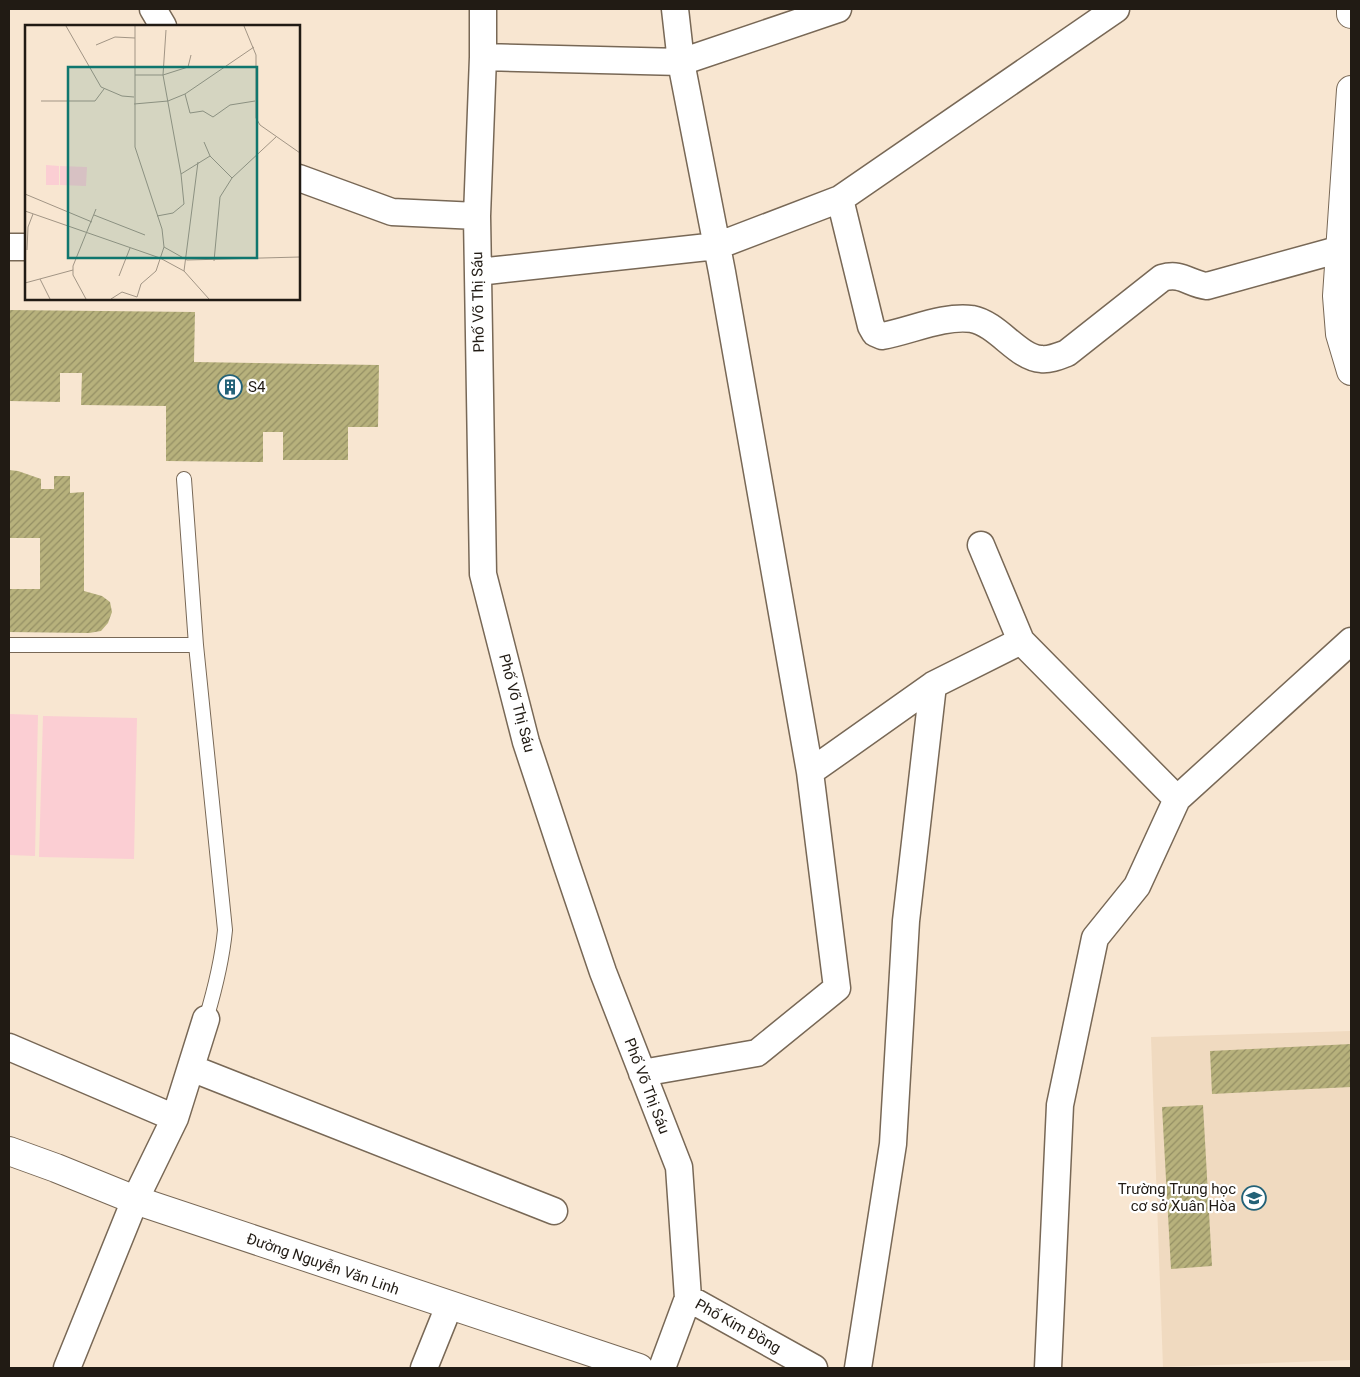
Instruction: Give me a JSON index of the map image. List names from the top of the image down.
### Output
{
  "streets": {
    "street": ["Phố Võ Thị Sáu", "Đường Nguyễn Văn Linh", "Phố Kim Đồng"]
  },
  "crossings": [
    ["Phố Võ Thị Sáu", "Phố Kim Đồng"]
  ],
  "places": {
    "building": ["S4"],
    "school or university": ["Trường Trung học cơ sở Xuân Hòa"]
  }
}
